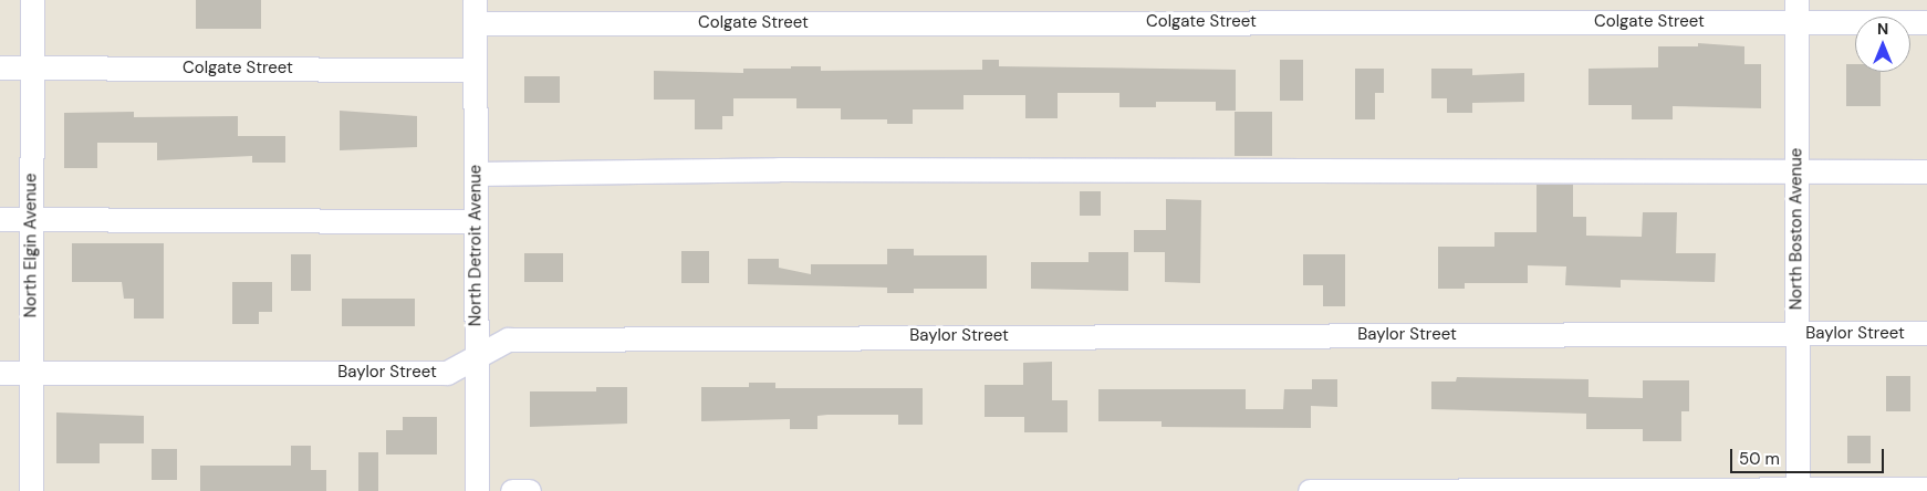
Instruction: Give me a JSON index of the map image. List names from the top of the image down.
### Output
{
  "streets": {
    "street": [
      "Colgate Street",
      "North Boston Avenue",
      "North Elgin Avenue",
      "North Detroit Avenue",
      "Baylor Street"
    ]
  },
  "crossings": [
    ["Colgate Street", "North Boston Avenue"],
    ["Colgate Street", "North Elgin Avenue"],
    ["Colgate Street", "North Detroit Avenue"],
    ["North Boston Avenue", "Baylor Street"],
    ["North Elgin Avenue", "Baylor Street"],
    ["North Detroit Avenue", "Baylor Street"]
  ],
  "scale_bar": "50 m",
  "north": "top"
}
